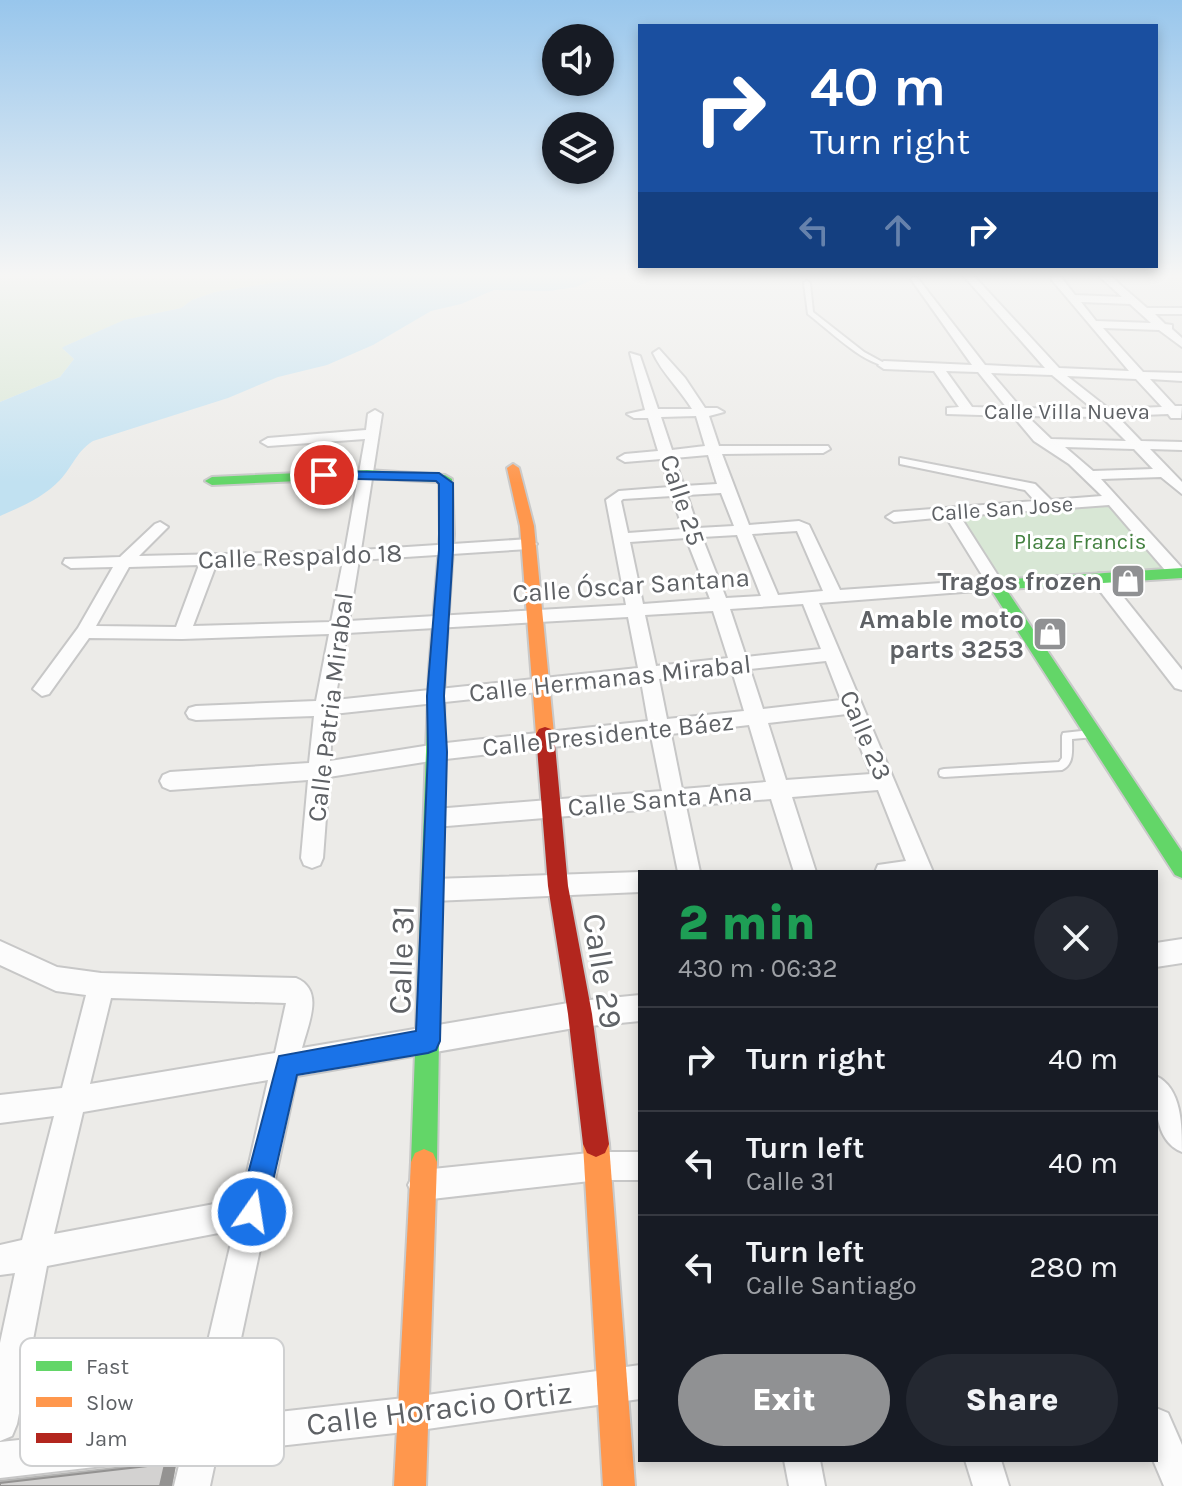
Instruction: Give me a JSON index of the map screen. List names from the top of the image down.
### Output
{
  "streets": {
    "street": [
      "Calle Villa Nueva",
      "Calle 25",
      "Calle San Jose",
      "Calle Respaldo 18",
      "Calle Óscar Santana",
      "Calle Hermanas Mirabal",
      "Calle Patria Mirabal",
      "Calle Presidente Báez",
      "Calle 23",
      "Calle Santa Ana",
      "Calle 31",
      "Calle 29",
      "Calle Horacio Ortiz"
    ]
  },
  "crossings": [
    ["Calle 25", "Calle Óscar Santana"],
    ["Calle 25", "Calle Hermanas Mirabal"],
    ["Calle 25", "Calle Presidente Báez"],
    ["Calle 25", "Calle Santa Ana"],
    ["Calle Respaldo 18", "Calle Patria Mirabal"],
    ["Calle Respaldo 18", "Calle 31"],
    ["Calle Respaldo 18", "Calle 29"],
    ["Calle Óscar Santana", "Calle Patria Mirabal"],
    ["Calle Óscar Santana", "Calle 23"],
    ["Calle Óscar Santana", "Calle 31"],
    ["Calle Óscar Santana", "Calle 29"],
    ["Calle Hermanas Mirabal", "Calle Patria Mirabal"],
    ["Calle Hermanas Mirabal", "Calle 23"],
    ["Calle Hermanas Mirabal", "Calle 31"],
    ["Calle Hermanas Mirabal", "Calle 29"],
    ["Calle Patria Mirabal", "Calle Presidente Báez"],
    ["Calle Patria Mirabal", "Calle 31"],
    ["Calle Presidente Báez", "Calle 23"],
    ["Calle Presidente Báez", "Calle 31"],
    ["Calle Presidente Báez", "Calle 29"],
    ["Calle 23", "Calle Santa Ana"],
    ["Calle Santa Ana", "Calle 31"],
    ["Calle Santa Ana", "Calle 29"],
    ["Calle 31", "Calle Horacio Ortiz"],
    ["Calle 29", "Calle Horacio Ortiz"]
  ],
  "parks": ["Plaza Francis"],
  "places": {
    "shop": ["Tragos frozen", "Amable moto parts 3253"]
  },
  "legend": ["Fast", "Slow", "Jam"],
  "page": {
    "turn": ["40 m", "Turn right"],
    "heading": ["2 min", "430 m · 06:32"],
    "list": [
      {
        "name": "Turn right",
        "value": "40 m"
      },
      {
        "name": "Turn left",
        "note": "Calle 31",
        "value": "40 m"
      },
      {
        "name": "Turn left",
        "note": "Calle Santiago",
        "value": "280 m"
      }
    ],
    "buttons": ["Exit", "Share"]
  }
}
